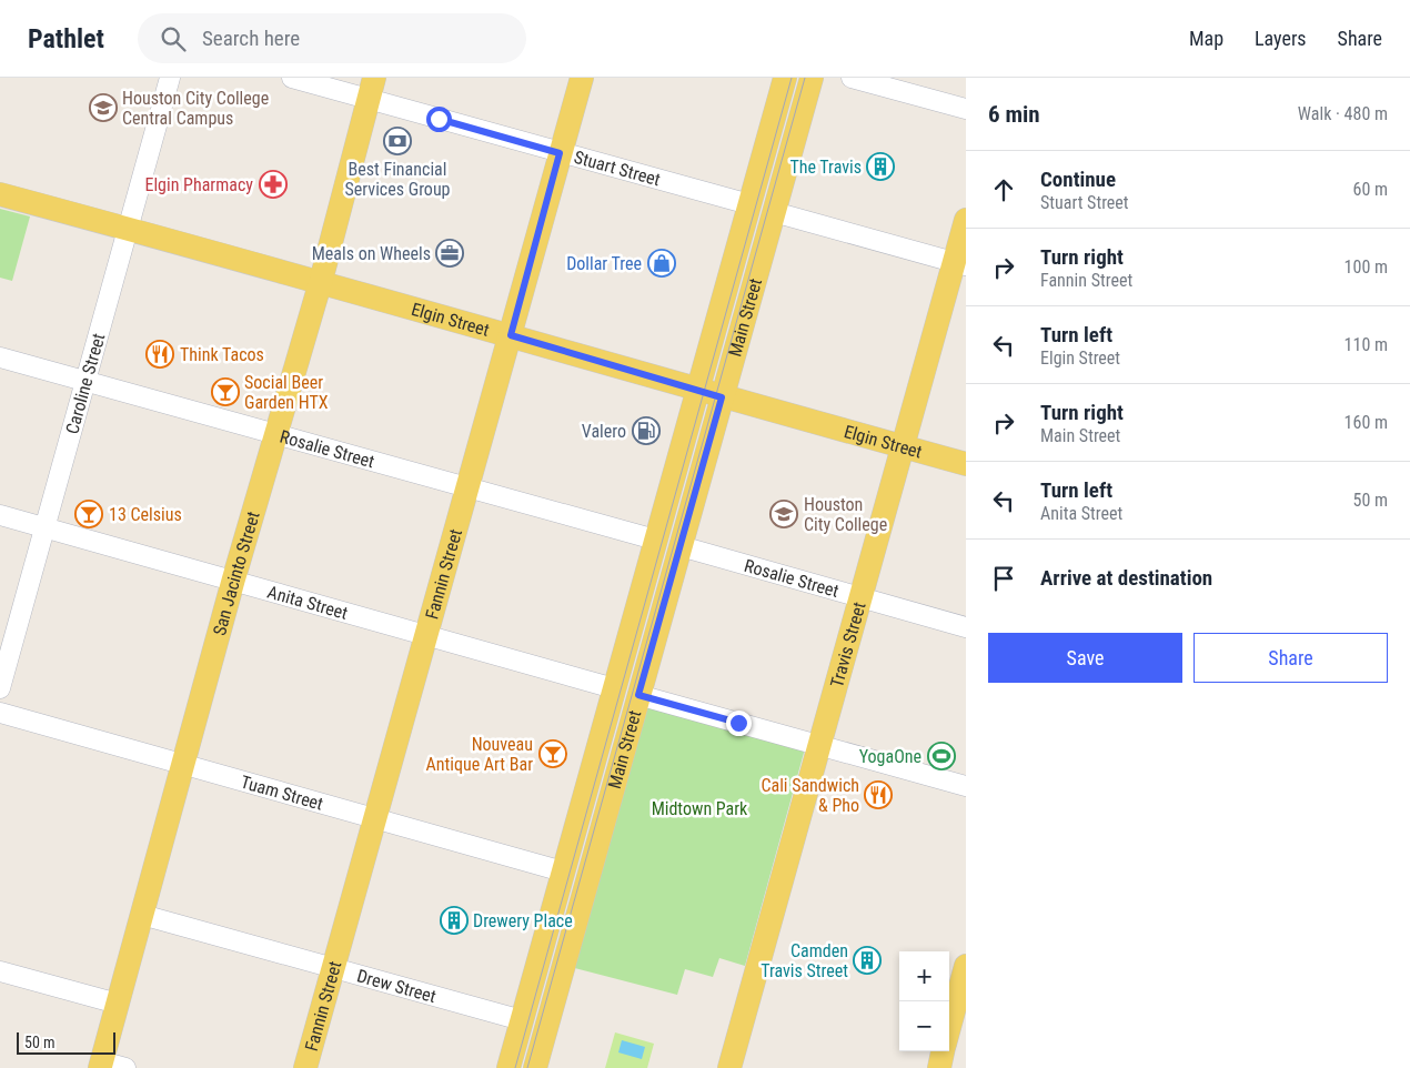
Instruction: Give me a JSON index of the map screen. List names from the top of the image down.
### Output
{
  "streets": {
    "main road": [
      "Main Street",
      "Elgin Street",
      "San Jacinto Street",
      "Fannin Street",
      "Travis Street"
    ],
    "street": [
      "Stuart Street",
      "Caroline Street",
      "Rosalie Street",
      "Anita Street",
      "Tuam Street",
      "Drew Street"
    ]
  },
  "crossings": [
    ["Stuart Street", "Main Street"],
    ["Stuart Street", "San Jacinto Street"],
    ["Stuart Street", "Fannin Street"],
    ["Main Street", "Elgin Street"],
    ["Main Street", "Rosalie Street"],
    ["Main Street", "Anita Street"],
    ["Main Street", "Tuam Street"],
    ["Main Street", "Drew Street"],
    ["Elgin Street", "Caroline Street"],
    ["Elgin Street", "San Jacinto Street"],
    ["Elgin Street", "Fannin Street"],
    ["Elgin Street", "Travis Street"],
    ["Caroline Street", "Rosalie Street"],
    ["Caroline Street", "Anita Street"],
    ["Rosalie Street", "San Jacinto Street"],
    ["Rosalie Street", "Fannin Street"],
    ["Rosalie Street", "Travis Street"],
    ["San Jacinto Street", "Anita Street"],
    ["San Jacinto Street", "Tuam Street"],
    ["San Jacinto Street", "Drew Street"],
    ["Fannin Street", "Anita Street"],
    ["Fannin Street", "Tuam Street"],
    ["Fannin Street", "Drew Street"]
  ],
  "parks": ["Midtown Park"],
  "places": {
    "school or university": ["Houston City College Central Campus", "Houston City College"],
    "bank": ["Best Financial Services Group"],
    "building": ["The Travis", "Drewery Place", "Camden Travis Street"],
    "pharmacy": ["Elgin Pharmacy"],
    "office": ["Meals on Wheels"],
    "shop": ["Dollar Tree"],
    "restaurant": ["Think Tacos", "Cali Sandwich & Pho"],
    "bar": ["Social Beer Garden HTX", "13 Celsius", "Nouveau Antique Art Bar"],
    "fuel station": ["Valero"],
    "sports": ["YogaOne"]
  },
  "scale_bar": "50 m",
  "page": {
    "header": "Pathlet",
    "search": "Search here",
    "nav": ["Map", "Layers", "Share"],
    "heading": ["6 min", "Walk · 480 m"],
    "list": [
      ["Continue", "Stuart Street", "60 m"],
      ["Turn right", "Fannin Street", "100 m"],
      ["Turn left", "Elgin Street", "110 m"],
      ["Turn right", "Main Street", "160 m"],
      ["Turn left", "Anita Street", "50 m"],
      "Arrive at destination"
    ],
    "buttons": ["Save", "Share"],
    "map_buttons": ["+", "−"],
    "scale": "50 m"
  }
}
